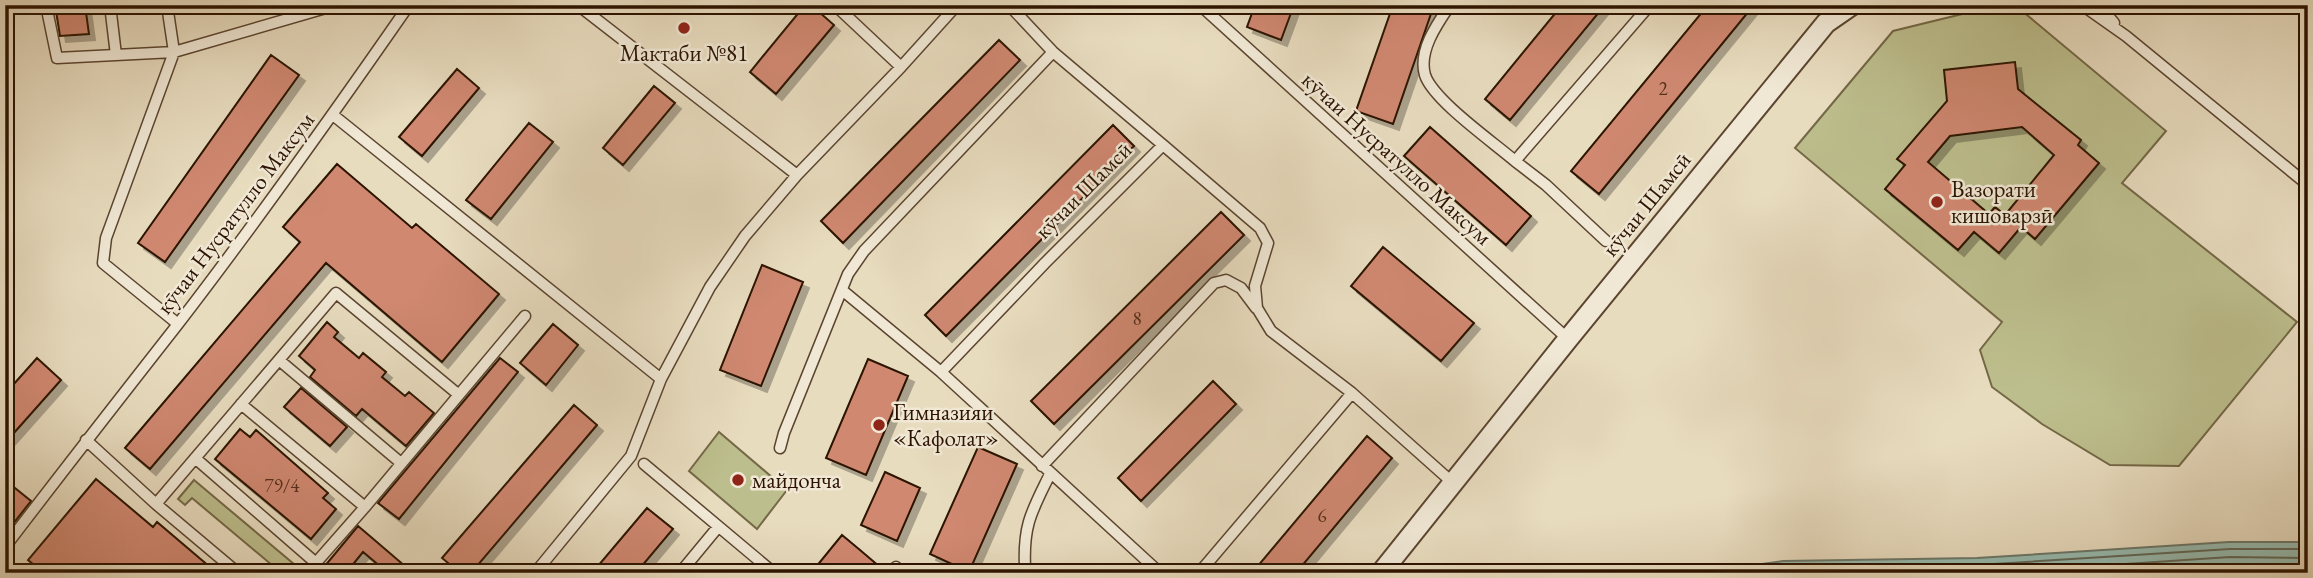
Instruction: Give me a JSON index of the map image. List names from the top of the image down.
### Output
{
  "streets": {
    "street": ["кӯчаи Шамсӣ"],
    "lane": ["кӯчаи Нусратулло Максум"]
  },
  "crossings": [
    ["кӯчаи Нусратулло Максум", "кӯчаи Шамсӣ"]
  ],
  "places": [
    "Мактаби №81",
    "Вазорати кишоварзӣ",
    "Гимназияи «Кафолат»",
    "майдонча"
  ],
  "house_numbers": [
    "2",
    "8",
    "79/4",
    "6"
  ]
}
